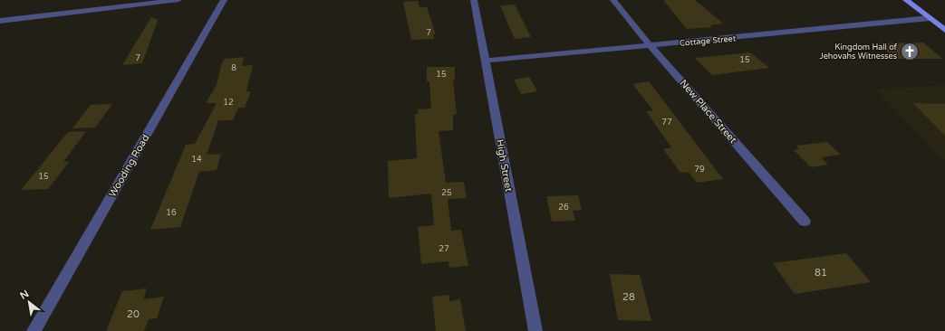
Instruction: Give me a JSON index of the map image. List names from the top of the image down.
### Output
{
  "streets": {
    "street": [
      "Cottage Street",
      "New Place Street",
      "Wooding Road",
      "High Street"
    ]
  },
  "crossings": [
    ["Cottage Street", "New Place Street"],
    ["Cottage Street", "High Street"]
  ],
  "places": {
    "church": ["Kingdom Hall of Jehovahs Witnesses"]
  },
  "house_numbers": [
    "7",
    "7",
    "15",
    "8",
    "15",
    "12",
    "77",
    "14",
    "79",
    "15",
    "25",
    "26",
    "16",
    "27",
    "81",
    "28",
    "20"
  ],
  "north": "top left"
}
